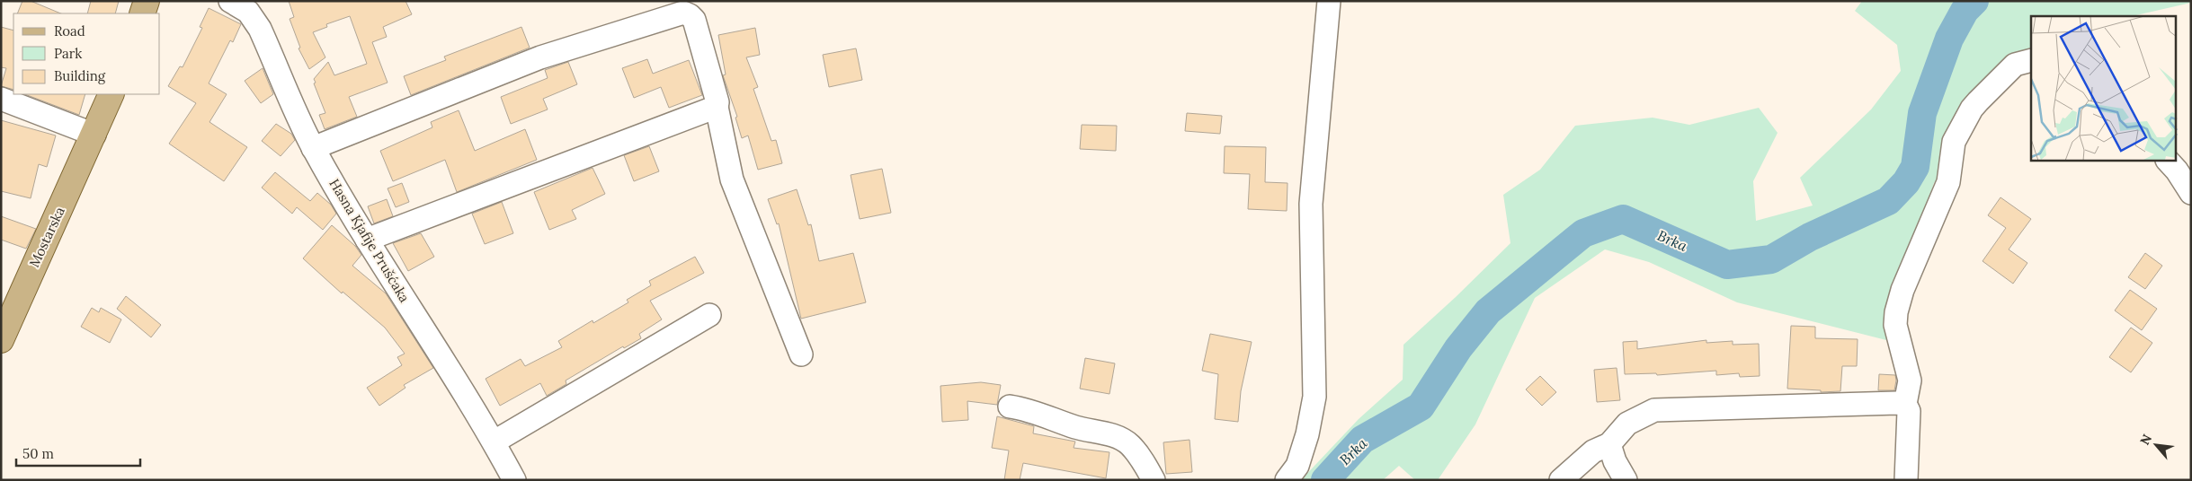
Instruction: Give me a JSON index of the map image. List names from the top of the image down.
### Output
{
  "streets": {
    "main road": ["Mostarska"],
    "street": ["Hasna Kjafije Prušćaka"]
  },
  "water": ["Brka"],
  "legend": ["Road", "Park", "Building"],
  "scale_bar": "50 m",
  "north": "top left"
}
